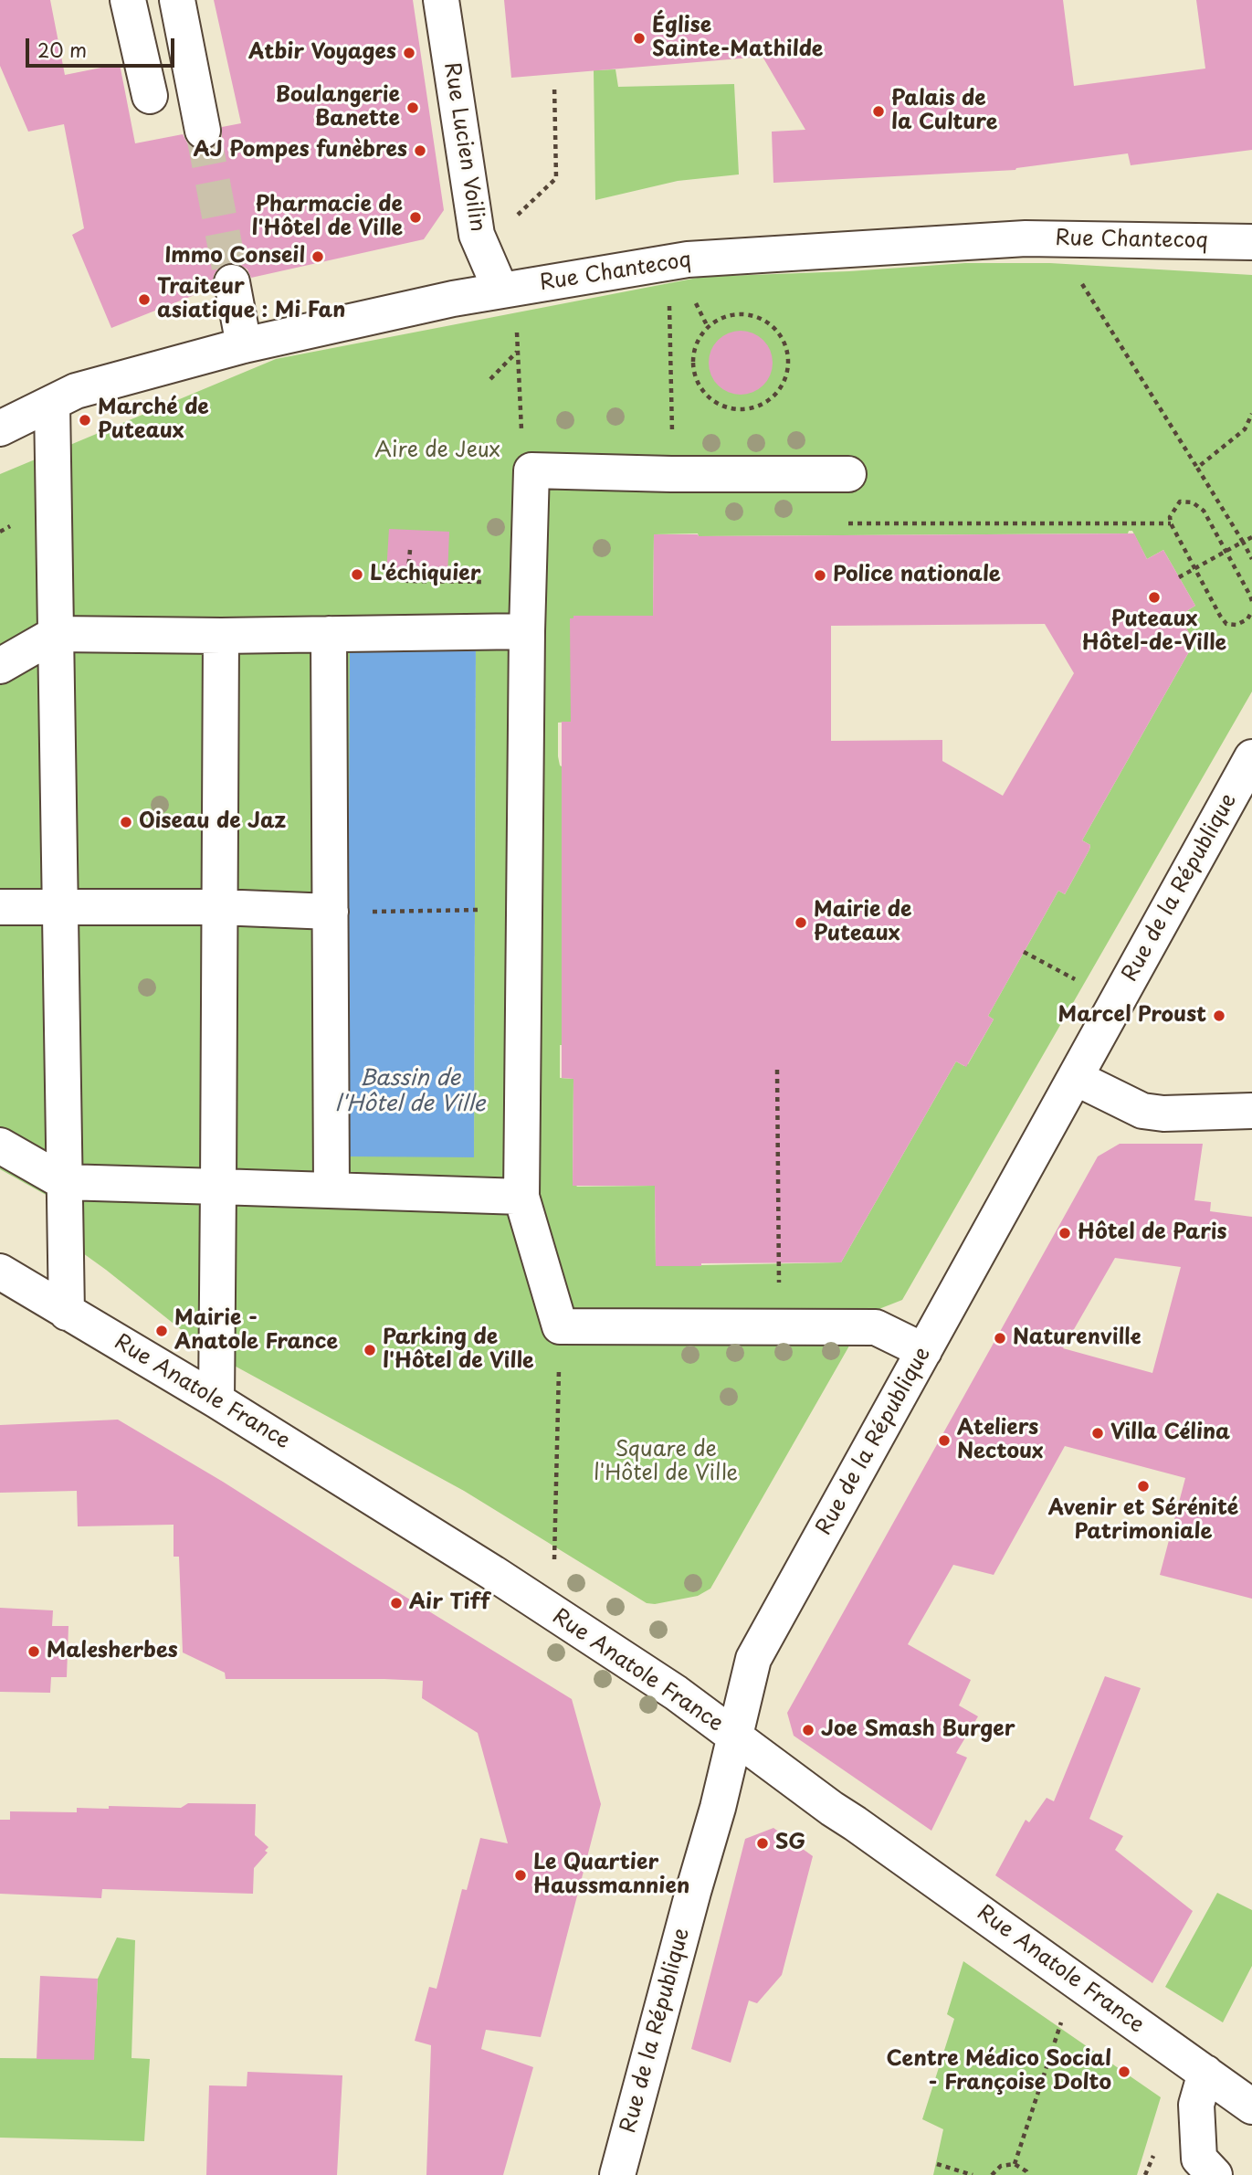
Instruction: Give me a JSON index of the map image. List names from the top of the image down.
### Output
{
  "streets": {
    "street": [
      "Rue Lucien Voilin",
      "Rue Chantecoq",
      "Rue de la République",
      "Rue Anatole France"
    ]
  },
  "crossings": [
    ["Rue Lucien Voilin", "Rue Chantecoq"],
    ["Rue de la République", "Rue Anatole France"]
  ],
  "water": ["Bassin de l'Hôtel de Ville"],
  "parks": ["Aire de Jeux", "Square de l'Hôtel de Ville"],
  "places": [
    "Église Sainte-Mathilde",
    "Atbir Voyages",
    "Boulangerie Banette",
    "Palais de la Culture",
    "AJ Pompes funèbres",
    "Pharmacie de l'Hôtel de Ville",
    "Immo Conseil",
    "Traiteur asiatique : Mi Fan",
    "Marché de Puteaux",
    "L'échiquier",
    "Police nationale",
    "Puteaux Hôtel-de-Ville",
    "Oiseau de Jaz",
    "Mairie de Puteaux",
    "Marcel Proust",
    "Hôtel de Paris",
    "Mairie - Anatole France",
    "Naturenville",
    "Parking de l'Hôtel de Ville",
    "Villa Célina",
    "Ateliers Nectoux",
    "Avenir et Sérénité Patrimoniale",
    "Air Tiff",
    "Malesherbes",
    "Joe Smash Burger",
    "SG",
    "Le Quartier Haussmannien",
    "Centre Médico Social - Françoise Dolto"
  ],
  "scale_bar": "20 m"
}
